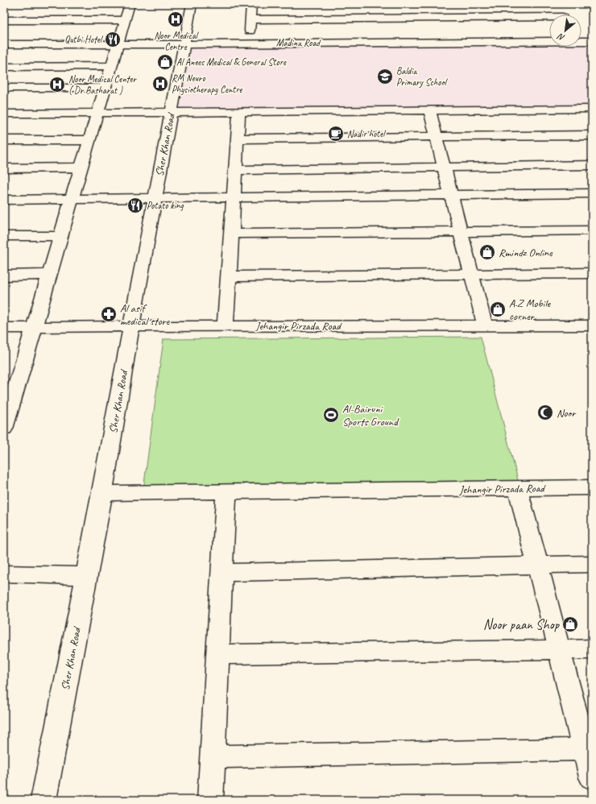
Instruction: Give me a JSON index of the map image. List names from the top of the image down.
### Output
{
  "streets": {
    "street": ["Madina Road", "Sher Khan Road", "Jehangir Pirzada Road"]
  },
  "crossings": [
    ["Madina Road", "Sher Khan Road"],
    ["Sher Khan Road", "Jehangir Pirzada Road"]
  ],
  "places": {
    "hospital": ["Noor Medical Centre", "RM Neuro Physiotherapy Centre", "Noor Medical Center ( Dr Basharat )"],
    "restaurant": ["Qutbi Hotel", "Potato king"],
    "shop": [
      "Al Anees Medical & General Store",
      "Rmindz Online",
      "A.Z Mobile corner",
      "Noor paan Shop"
    ],
    "school or university": ["Baldia Primary School"],
    "cafe": ["Nadir hotel"],
    "pharmacy": ["Al asif medical store"],
    "mosque": ["Noor"],
    "sports": ["Al-Bairuni Sports Ground"]
  },
  "north": "bottom left"
}
